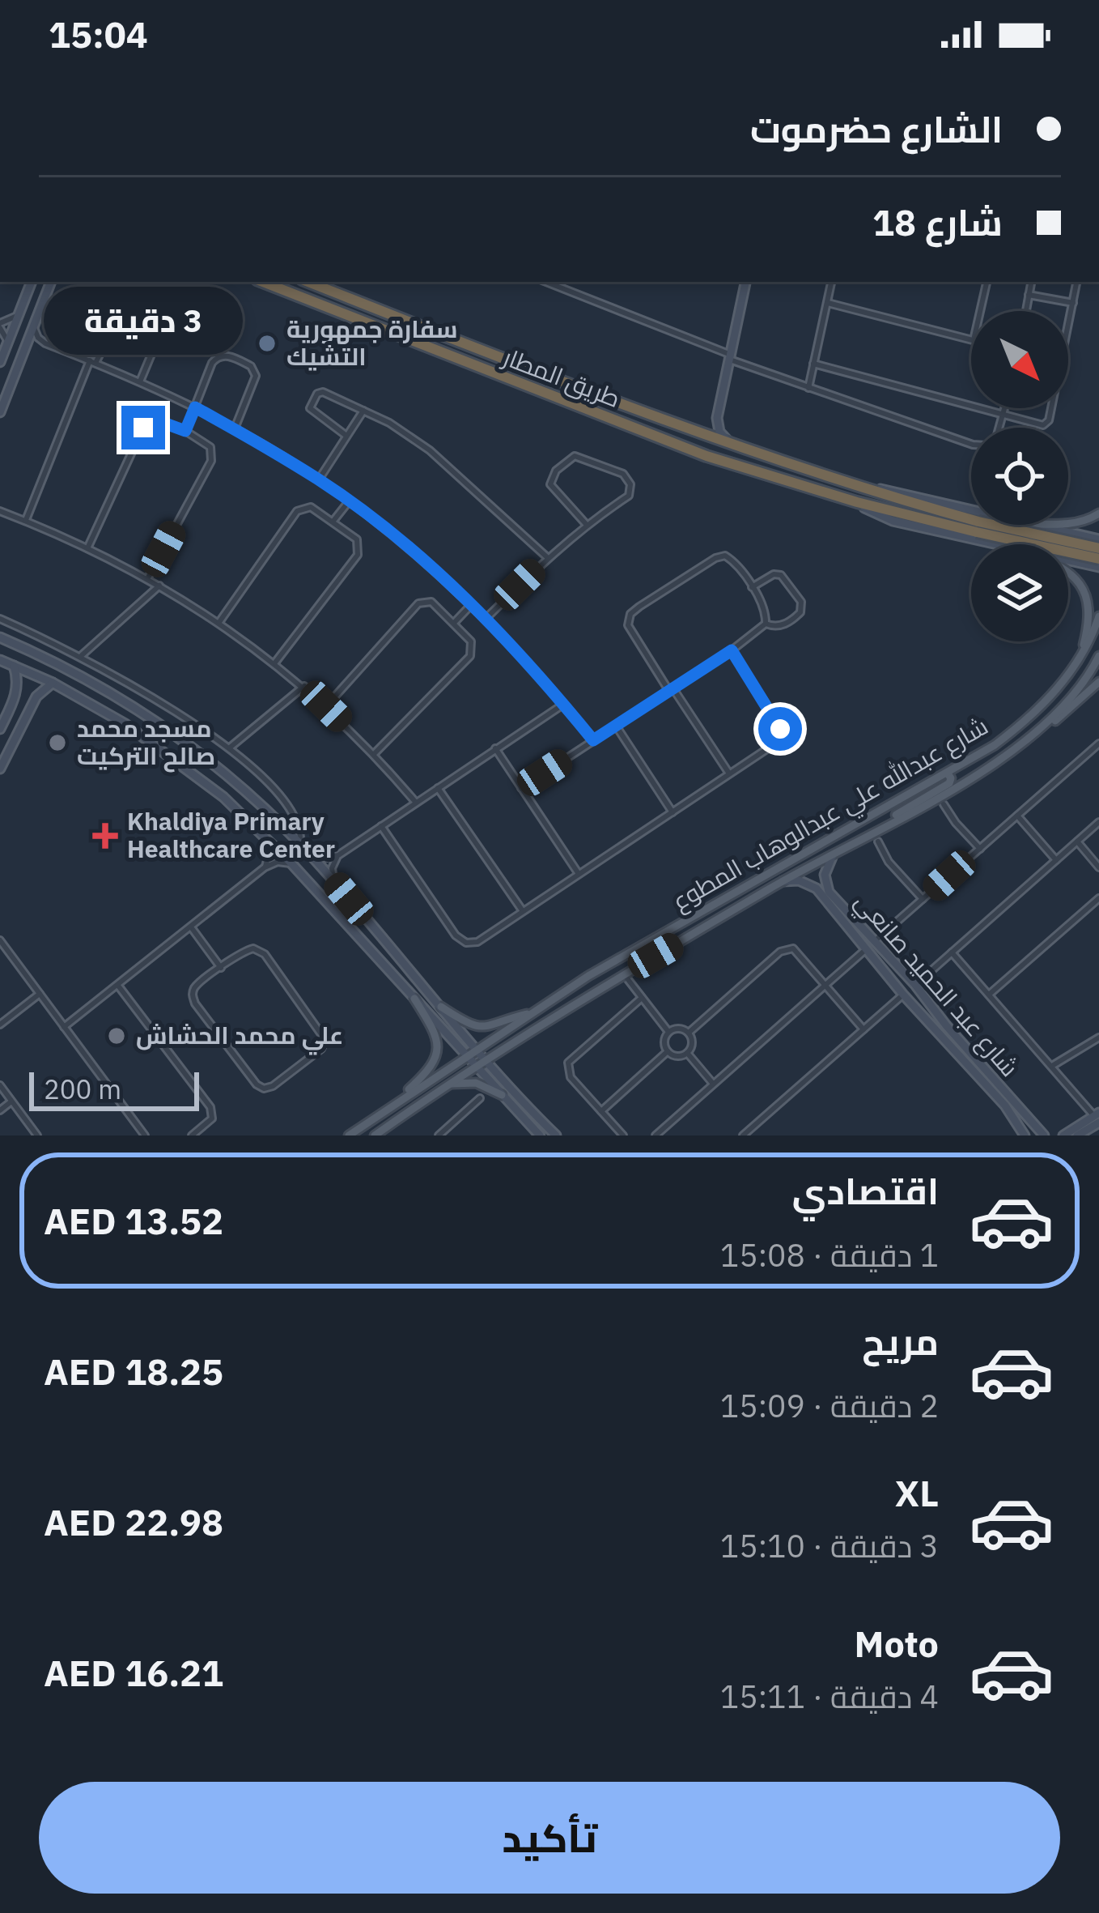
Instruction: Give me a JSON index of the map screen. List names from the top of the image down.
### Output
{
  "streets": {
    "highway": ["طريق المطار"],
    "main road": ["شارع عبدالله علي عبدالوهاب المطوع", "شارع عبد الحميد صانعي"]
  },
  "crossings": [
    ["شارع عبدالله علي عبدالوهاب المطوع", "شارع عبد الحميد صانعي"]
  ],
  "places": {
    "other": ["سفارة جمهورية التشيك", "مسجد محمد صالح التركيت", "علي محمد الحشاش"],
    "health": ["Khaldiya Primary Healthcare Center"]
  },
  "scale_bar": "200 m",
  "north": "bottom right",
  "page": {
    "status": "15:04",
    "banner": ["الشارع حضرموت", "شارع 18"],
    "bubble": "3 دقيقة",
    "scale": "200 m",
    "list": [
      {
        "name": "اقتصادي",
        "note": "1 دقيقة · 15:08",
        "value": "AED 13.52"
      },
      {
        "name": "مريح",
        "note": "2 دقيقة · 15:09",
        "value": "AED 18.25"
      },
      {
        "name": "XL",
        "note": "3 دقيقة · 15:10",
        "value": "AED 22.98"
      },
      {
        "name": "Moto",
        "note": "4 دقيقة · 15:11",
        "value": "AED 16.21"
      }
    ],
    "buttons": "تأكيد"
  }
}
